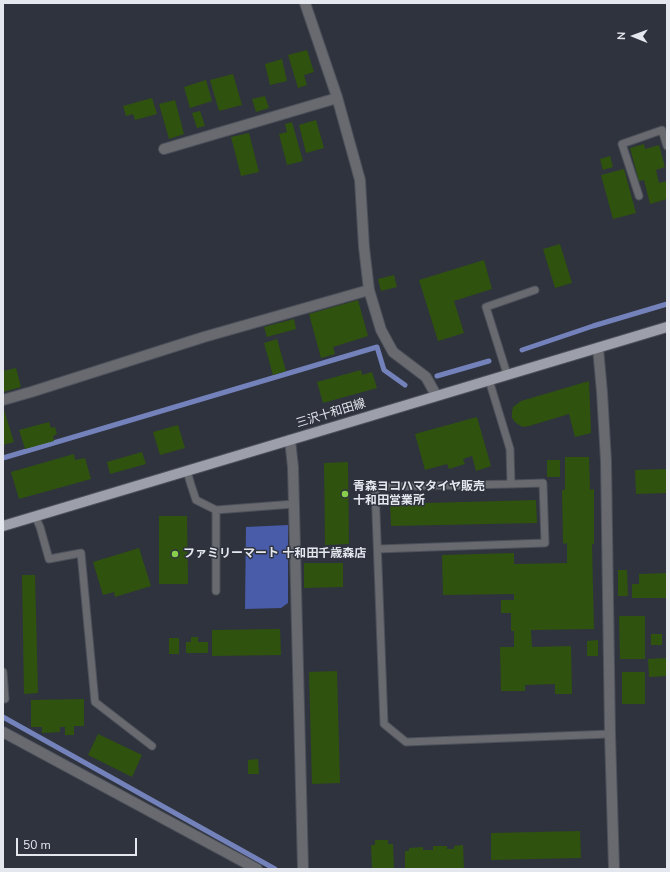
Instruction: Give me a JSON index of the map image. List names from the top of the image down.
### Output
{
  "streets": {
    "main road": ["三沢十和田線"]
  },
  "places": ["青森ヨコハマタイヤ販売 十和田営業所", "ファミリーマート 十和田千歳森店"],
  "scale_bar": "50 m",
  "north": "left"
}
